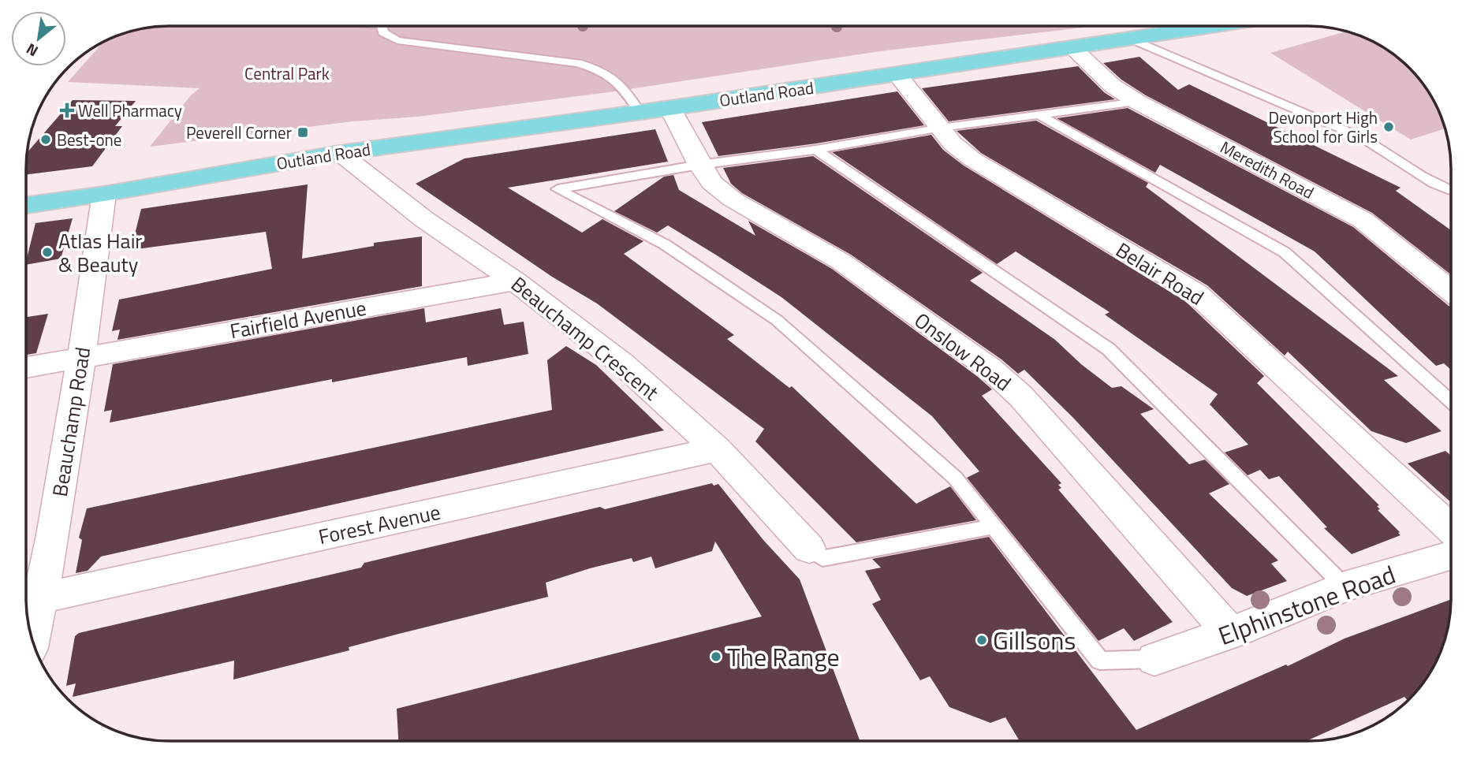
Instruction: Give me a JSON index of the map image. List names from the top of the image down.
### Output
{
  "streets": {
    "main road": ["Outland Road"],
    "street": [
      "Meredith Road",
      "Belair Road",
      "Fairfield Avenue",
      "Beauchamp Crescent",
      "Onslow Road",
      "Beauchamp Road",
      "Forest Avenue",
      "Elphinstone Road"
    ]
  },
  "crossings": [
    ["Outland Road", "Meredith Road"],
    ["Outland Road", "Belair Road"],
    ["Outland Road", "Beauchamp Crescent"],
    ["Outland Road", "Onslow Road"],
    ["Outland Road", "Beauchamp Road"],
    ["Fairfield Avenue", "Beauchamp Crescent"],
    ["Fairfield Avenue", "Beauchamp Road"],
    ["Beauchamp Crescent", "Forest Avenue"],
    ["Onslow Road", "Elphinstone Road"],
    ["Beauchamp Road", "Forest Avenue"]
  ],
  "parks": ["Central Park"],
  "places": {
    "health": ["Well Pharmacy"],
    "other": [
      "Devonport High School for Girls",
      "Best-one",
      "Atlas Hair & Beauty",
      "Gillsons",
      "The Range"
    ],
    "transit": ["Peverell Corner"]
  },
  "north": "bottom left"
}
